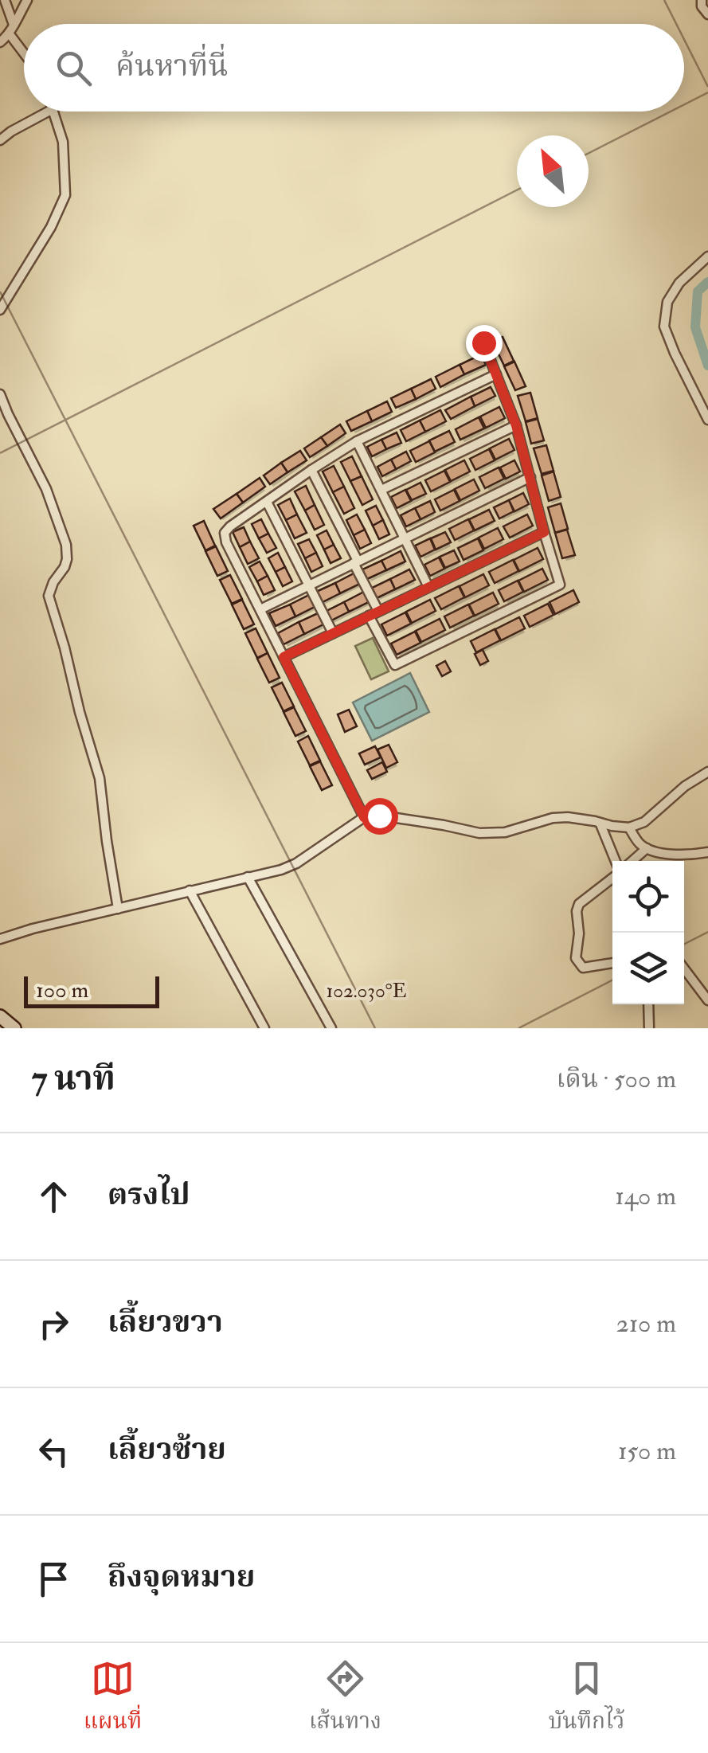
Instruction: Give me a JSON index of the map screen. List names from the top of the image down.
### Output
{
  "scale_bar": "100 m",
  "north": "top left",
  "page": {
    "search": "ค้นหาที่นี่",
    "scale": "100 m",
    "heading": ["7 นาที", "เดิน · 500 m"],
    "list": [
      ["ตรงไป", "140 m"],
      ["เลี้ยวขวา", "210 m"],
      ["เลี้ยวซ้าย", "150 m"],
      "ถึงจุดหมาย"
    ],
    "nav": ["แผนที่", "เส้นทาง", "บันทึกไว้"]
  },
  "coordinates": ["102.030°E"]
}
